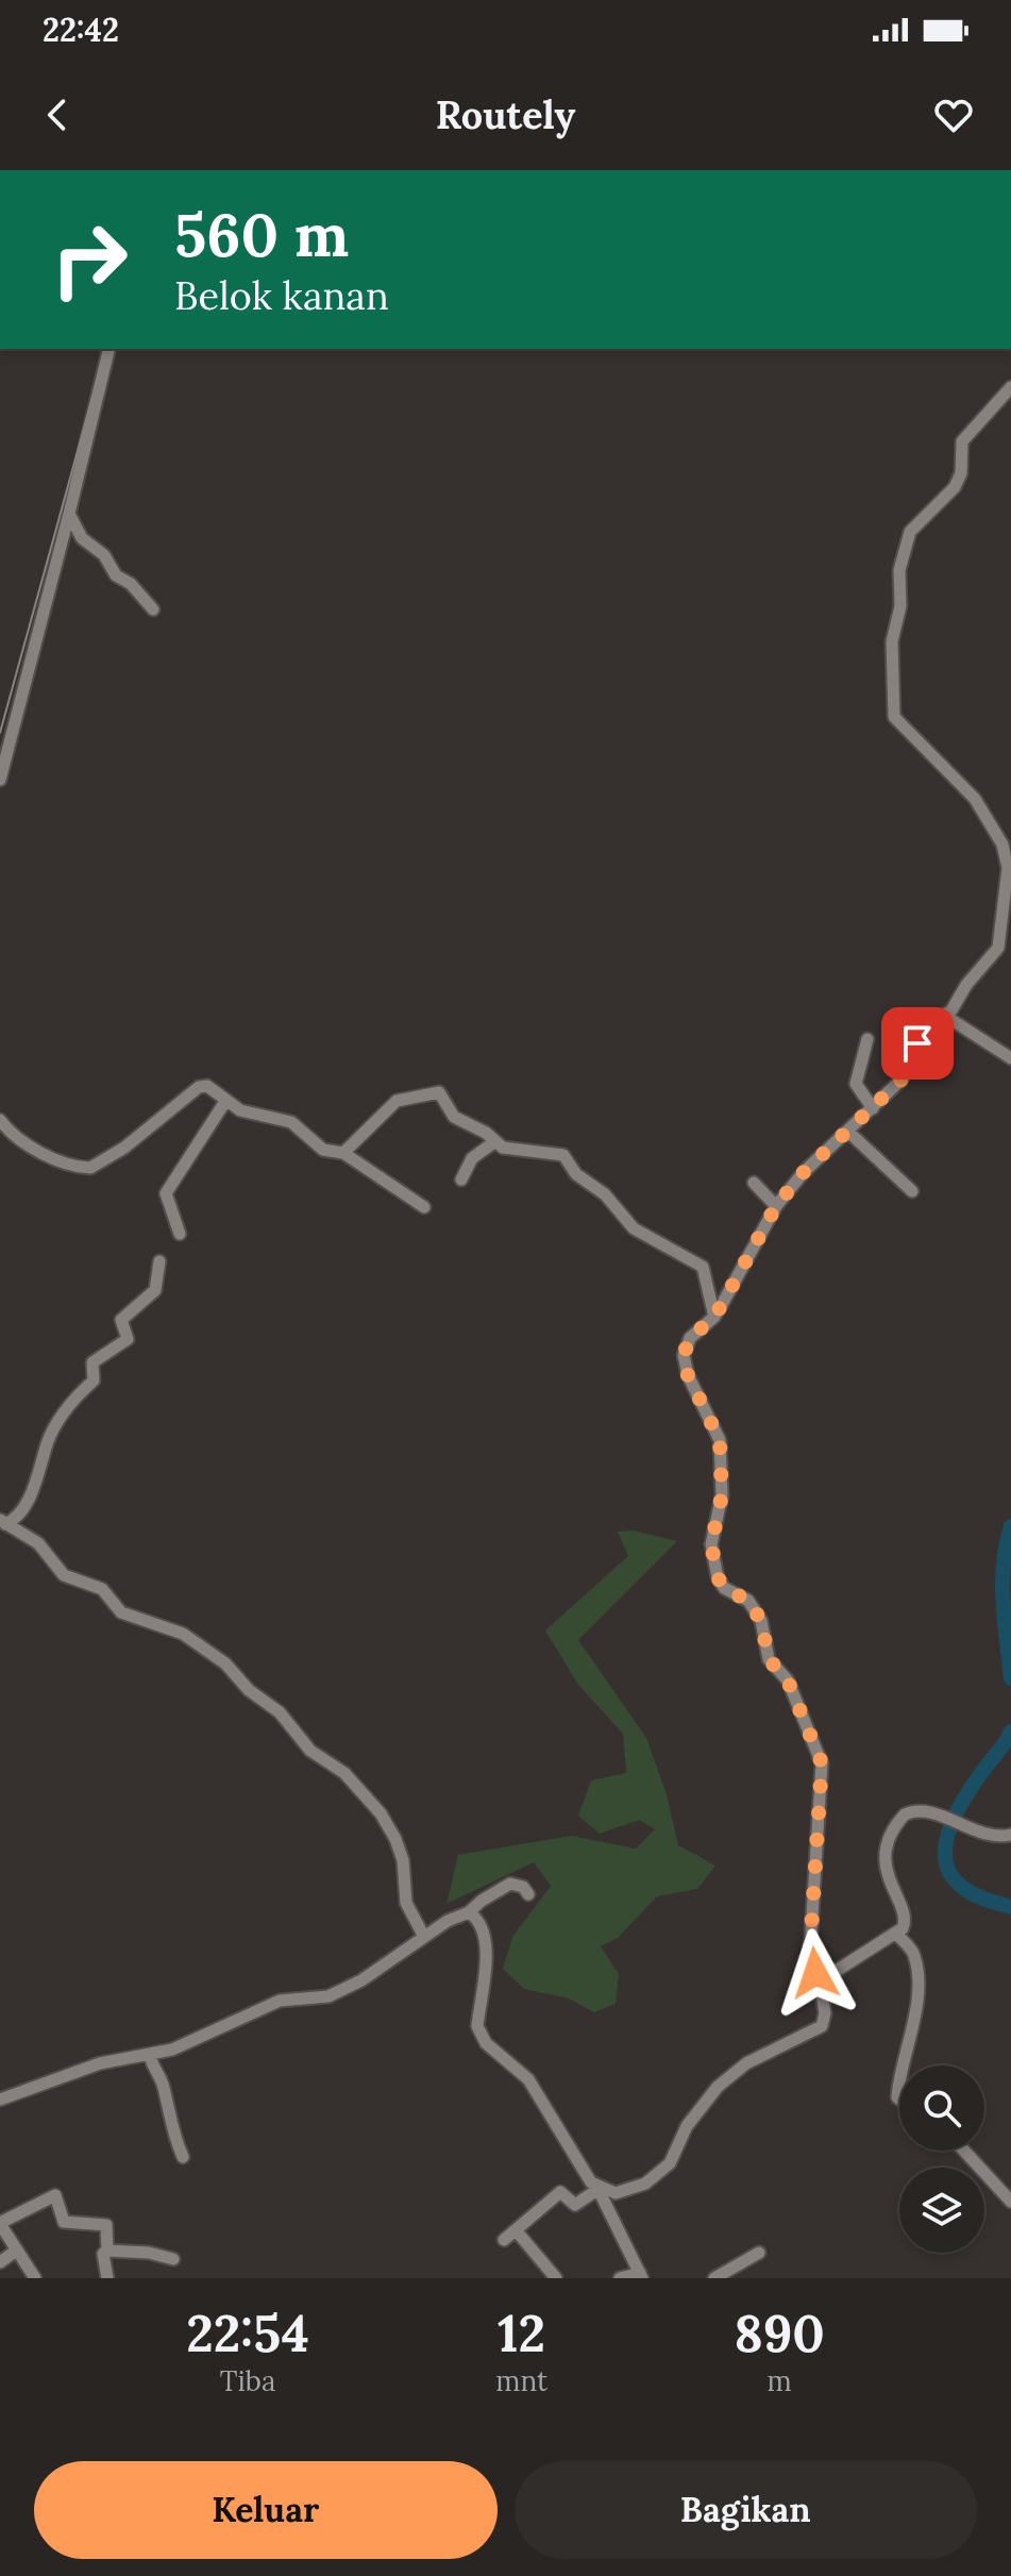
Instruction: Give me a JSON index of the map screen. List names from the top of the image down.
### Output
{
  "page": {
    "status": "22:42",
    "header": "Routely",
    "turn": ["560 m", "Belok kanan"],
    "eta": [
      "22:54",
      "Tiba",
      "12",
      "mnt",
      "890",
      "m"
    ],
    "buttons": ["Keluar", "Bagikan"]
  }
}
